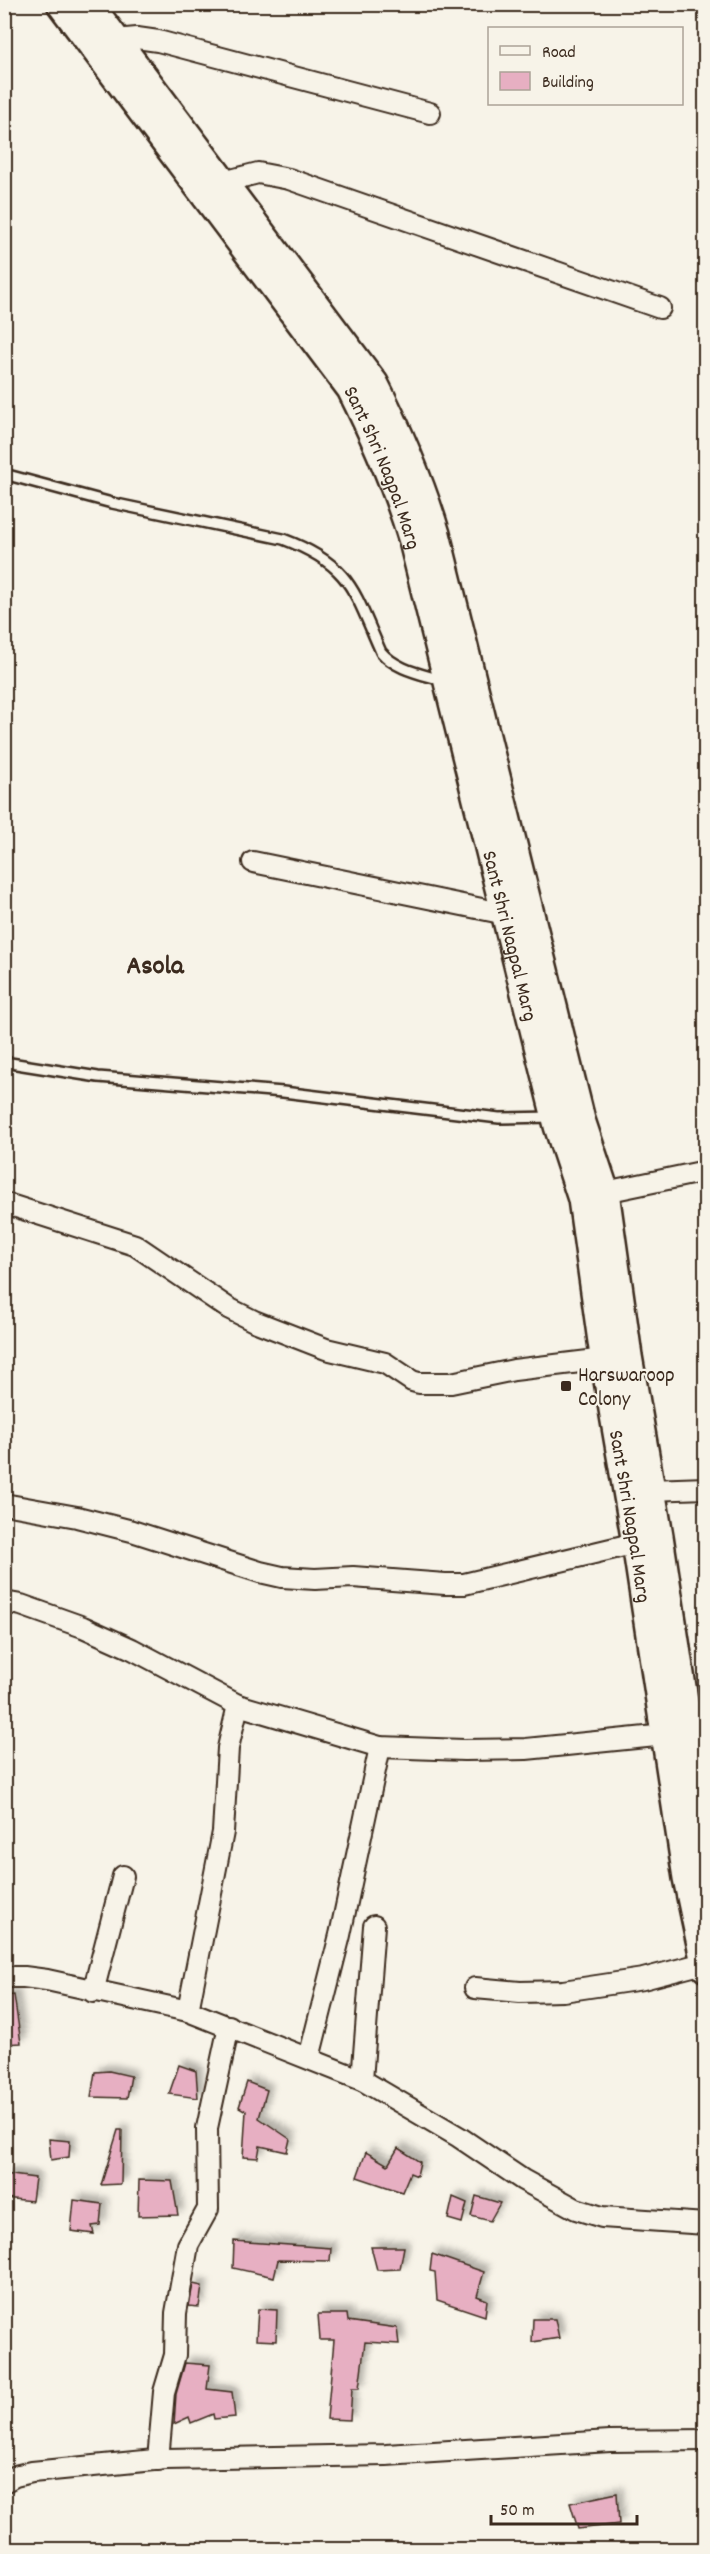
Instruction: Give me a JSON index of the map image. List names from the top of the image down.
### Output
{
  "streets": {
    "main road": ["Sant Shri Nagpal Marg"]
  },
  "districts": ["Asola"],
  "places": {
    "transit": ["Harswaroop Colony"]
  },
  "legend": ["Road", "Building"],
  "scale_bar": "50 m"
}
